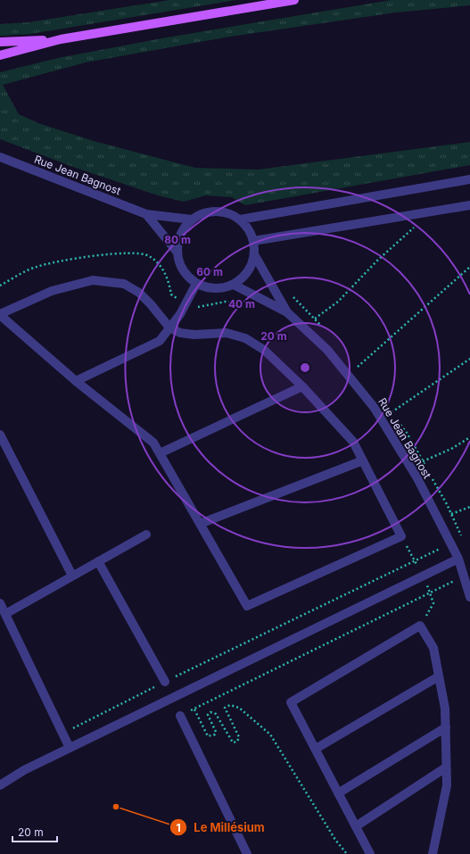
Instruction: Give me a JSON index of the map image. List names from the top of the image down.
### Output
{
  "streets": {
    "street": ["Rue Jean Bagnost"]
  },
  "places": ["Le Millésium"],
  "scale_bar": "20 m",
  "rings": [
    "80 m",
    "60 m",
    "40 m",
    "20 m"
  ]
}
